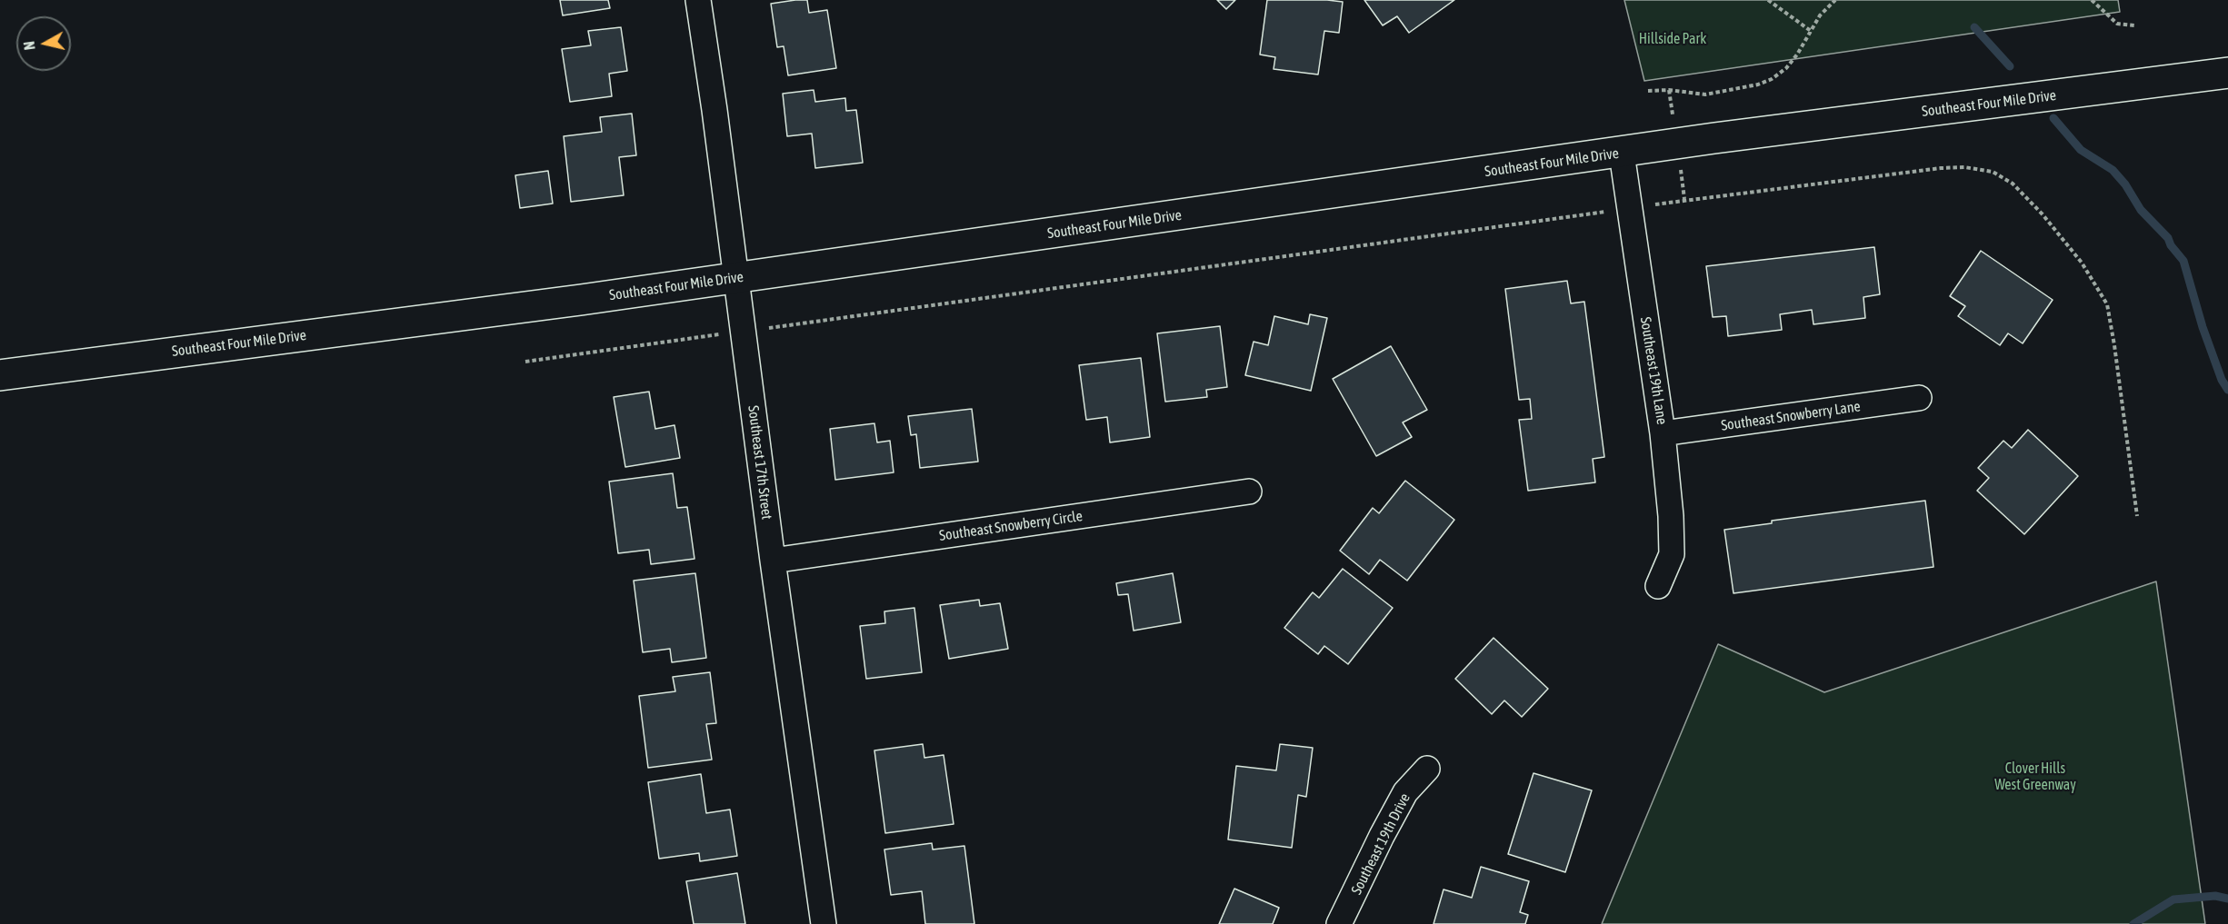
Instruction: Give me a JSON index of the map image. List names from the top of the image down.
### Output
{
  "streets": {
    "main road": ["Southeast Four Mile Drive"],
    "street": [
      "Southeast 19th Lane",
      "Southeast Snowberry Lane",
      "Southeast 17th Street",
      "Southeast Snowberry Circle",
      "Southeast 19th Drive"
    ]
  },
  "crossings": [
    ["Southeast Four Mile Drive", "Southeast 19th Lane"],
    ["Southeast Four Mile Drive", "Southeast 17th Street"],
    ["Southeast 19th Lane", "Southeast Snowberry Lane"],
    ["Southeast 17th Street", "Southeast Snowberry Circle"]
  ],
  "parks": ["Hillside Park", "Clover Hills West Greenway"],
  "north": "left"
}
